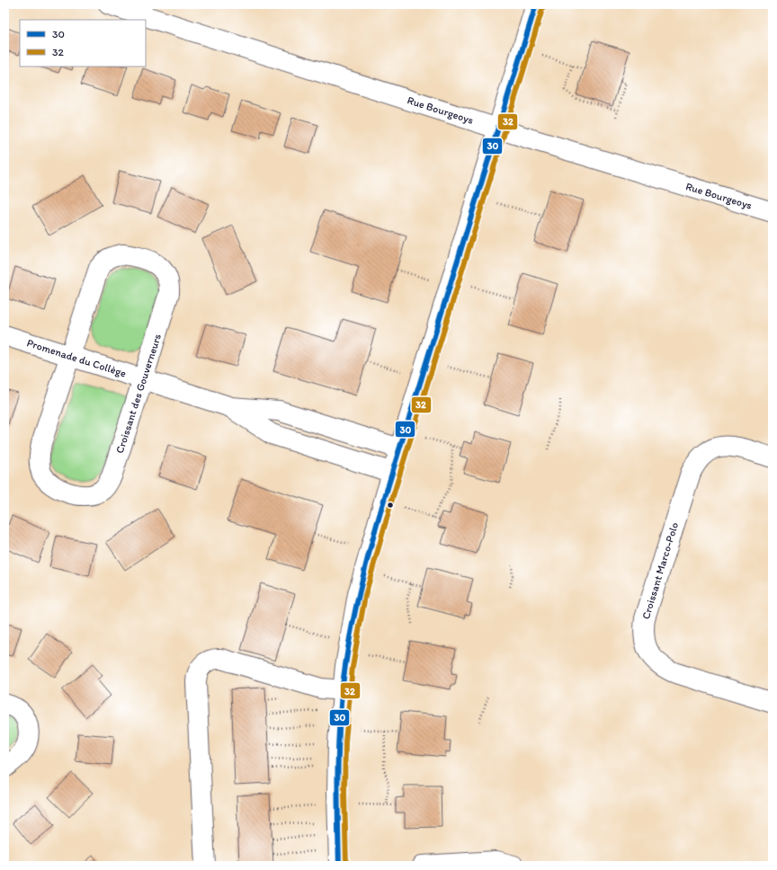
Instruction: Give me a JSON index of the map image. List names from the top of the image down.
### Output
{
  "streets": {
    "street": [
      "Rue Bourgeoys",
      "Promenade du Collège",
      "Croissant des Gouverneurs",
      "Croissant Marco-Polo"
    ]
  },
  "crossings": [
    ["Promenade du Collège", "Croissant des Gouverneurs"]
  ],
  "lines": ["transit line 30", "transit line 32"],
  "legend": ["30", "32"]
}
